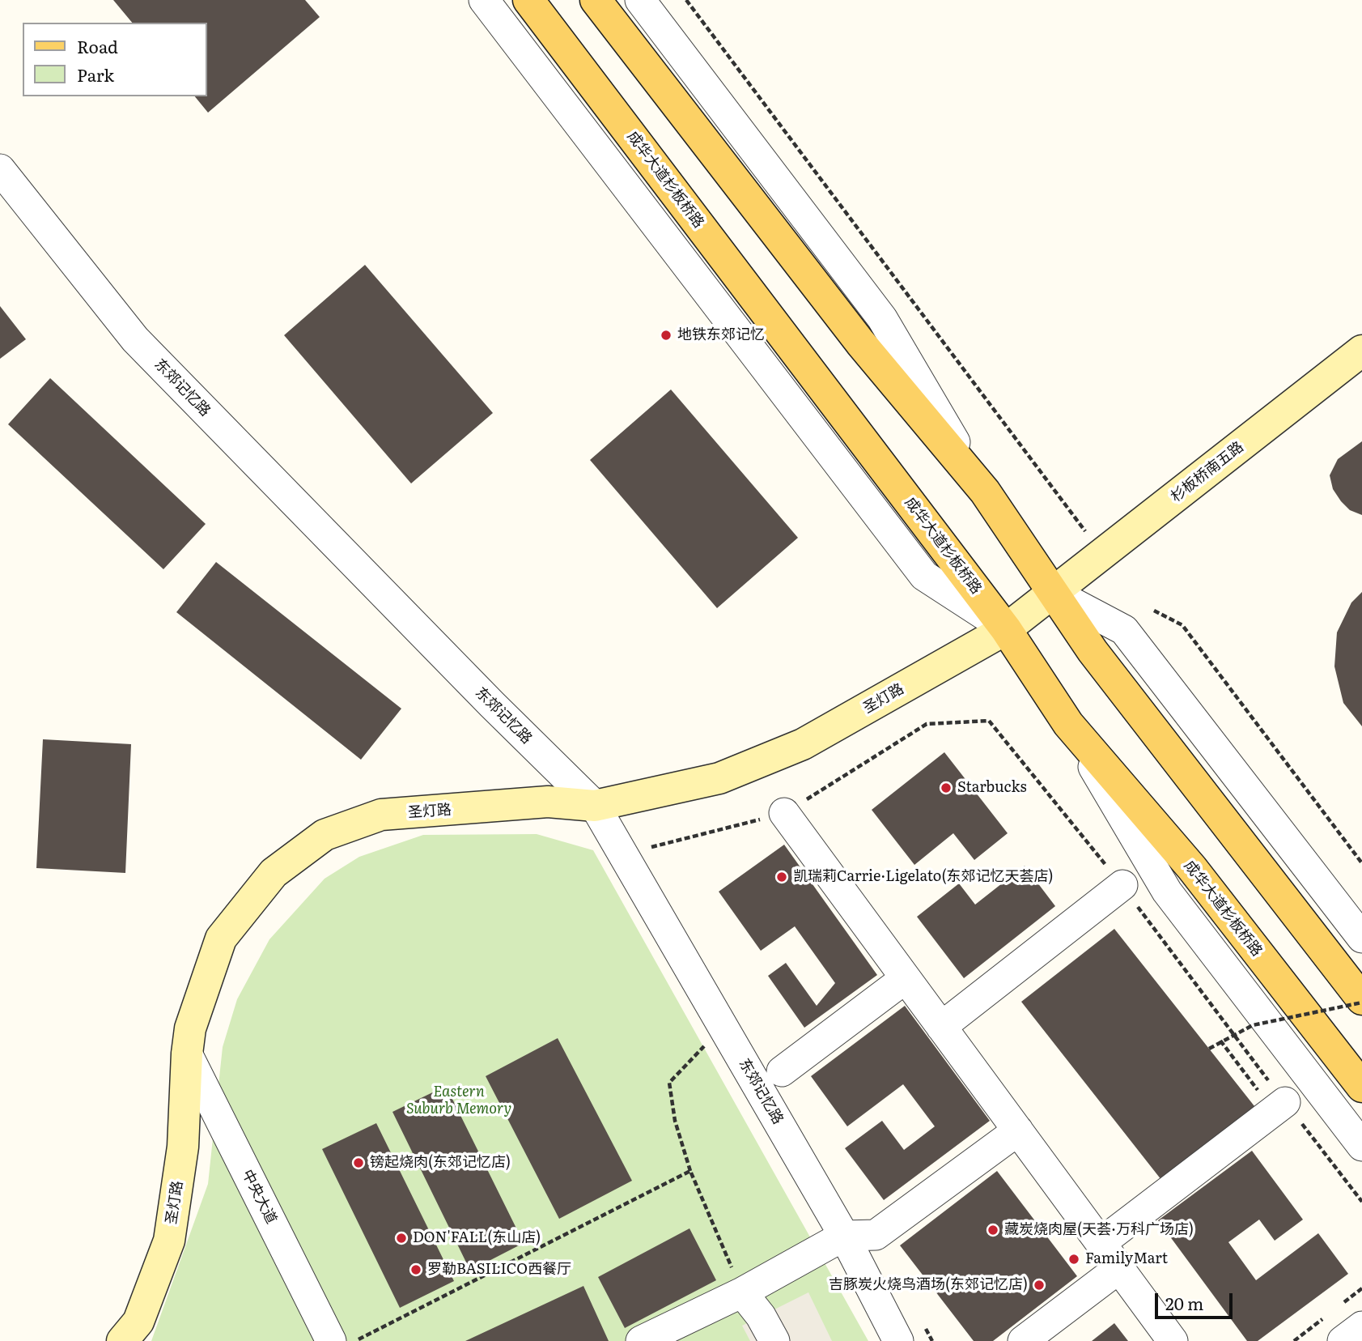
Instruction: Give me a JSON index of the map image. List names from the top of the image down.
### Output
{
  "streets": {
    "main road": ["成华大道杉板桥路"],
    "street": [
      "东郊记忆路",
      "杉板桥南五路",
      "圣灯路",
      "中央大道"
    ]
  },
  "crossings": [
    ["成华大道杉板桥路", "圣灯路"],
    ["东郊记忆路", "圣灯路"],
    ["杉板桥南五路", "圣灯路"],
    ["圣灯路", "中央大道"]
  ],
  "parks": ["Eastern Suburb Memory"],
  "places": [
    "地铁东郊记忆",
    "Starbucks",
    "凯瑞莉Carrie·Ligelato(东郊记忆天荟店)",
    "镑起烧肉(东郊记忆店)",
    "藏炭烧肉屋(天荟·万科广场店)",
    "DON'FALL(东山店)",
    "FamilyMart",
    "罗勒BASILICO西餐厅",
    "吉豚炭火烧鸟酒场(东郊记忆店)"
  ],
  "legend": ["Road", "Park"],
  "scale_bar": "20 m"
}
